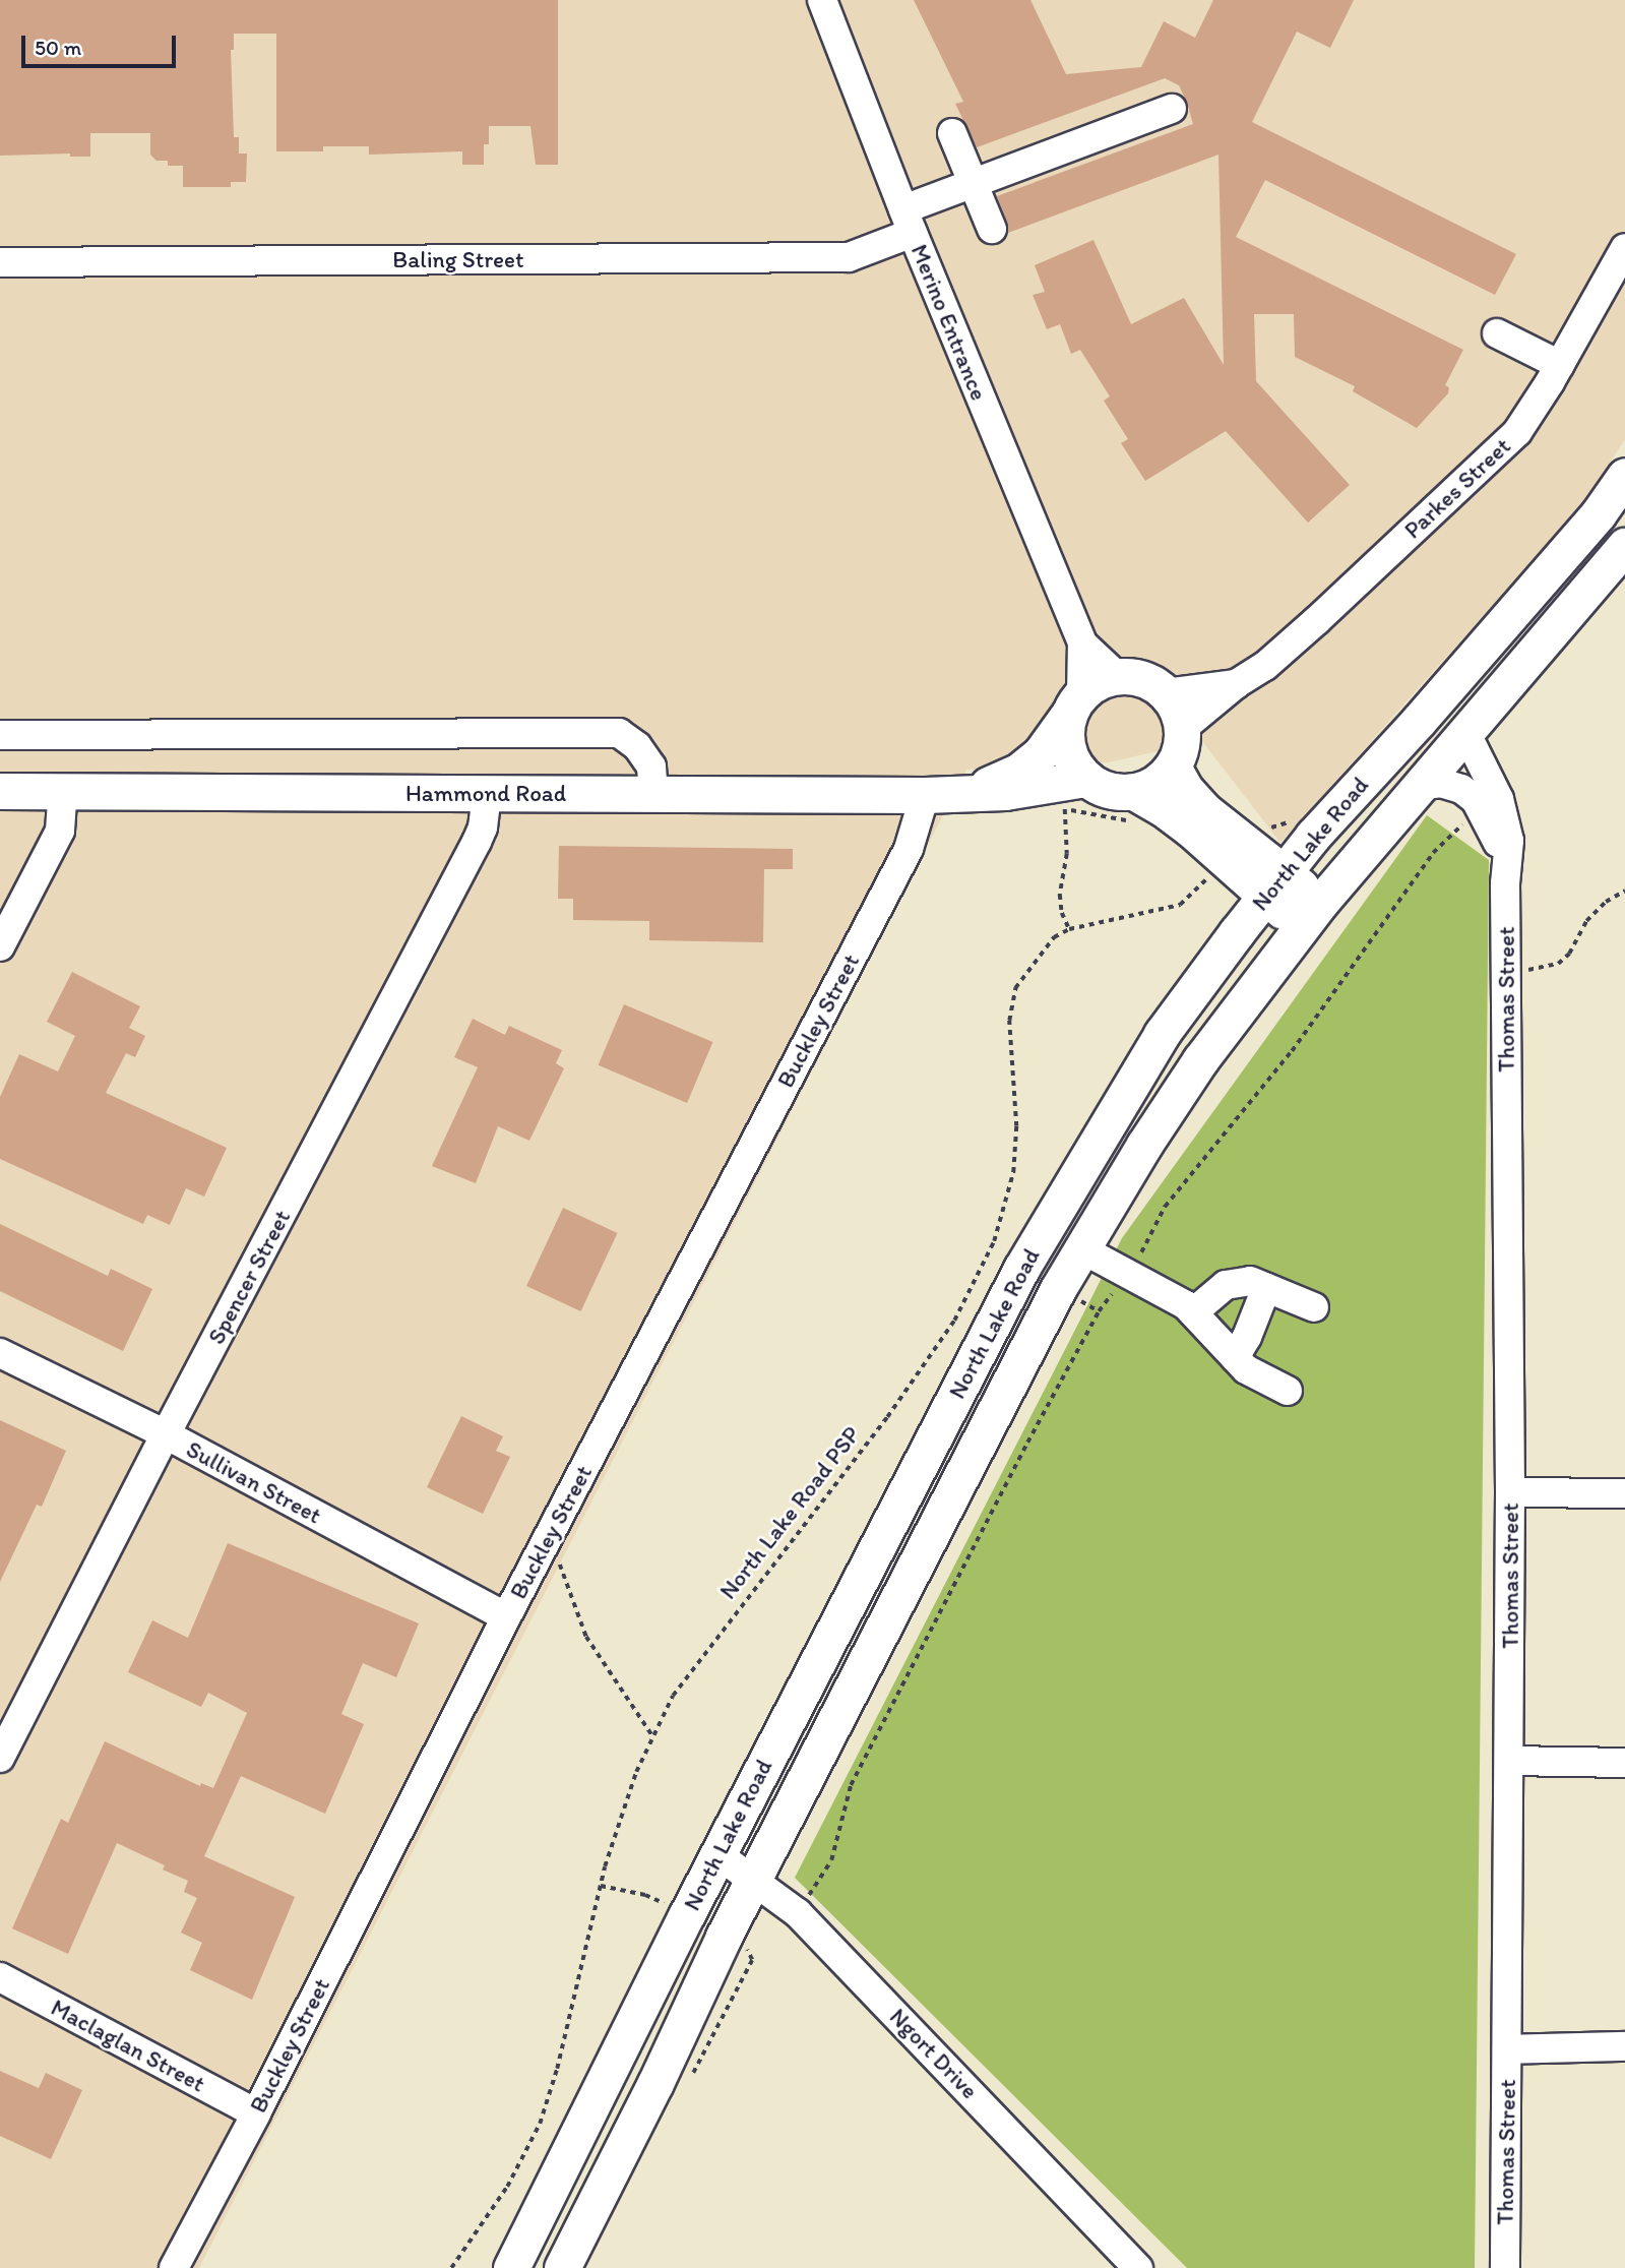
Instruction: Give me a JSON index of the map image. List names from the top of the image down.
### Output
{
  "streets": {
    "main road": ["Hammond Road", "North Lake Road"],
    "street": [
      "Baling Street",
      "Merino Entrance",
      "Parkes Street",
      "Thomas Street",
      "Buckley Street",
      "Spencer Street",
      "Sullivan Street",
      "Maclaglan Street",
      "Ngort Drive"
    ],
    "path": ["North Lake Road PSP"]
  },
  "crossings": [
    ["Baling Street", "Merino Entrance"],
    ["Merino Entrance", "Parkes Street"],
    ["Merino Entrance", "Hammond Road"],
    ["Parkes Street", "Hammond Road"],
    ["Hammond Road", "Buckley Street"],
    ["Hammond Road", "Spencer Street"],
    ["North Lake Road", "Thomas Street"],
    ["North Lake Road", "Ngort Drive"],
    ["Buckley Street", "Sullivan Street"],
    ["Buckley Street", "Maclaglan Street"],
    ["Spencer Street", "Sullivan Street"]
  ],
  "scale_bar": "50 m"
}
